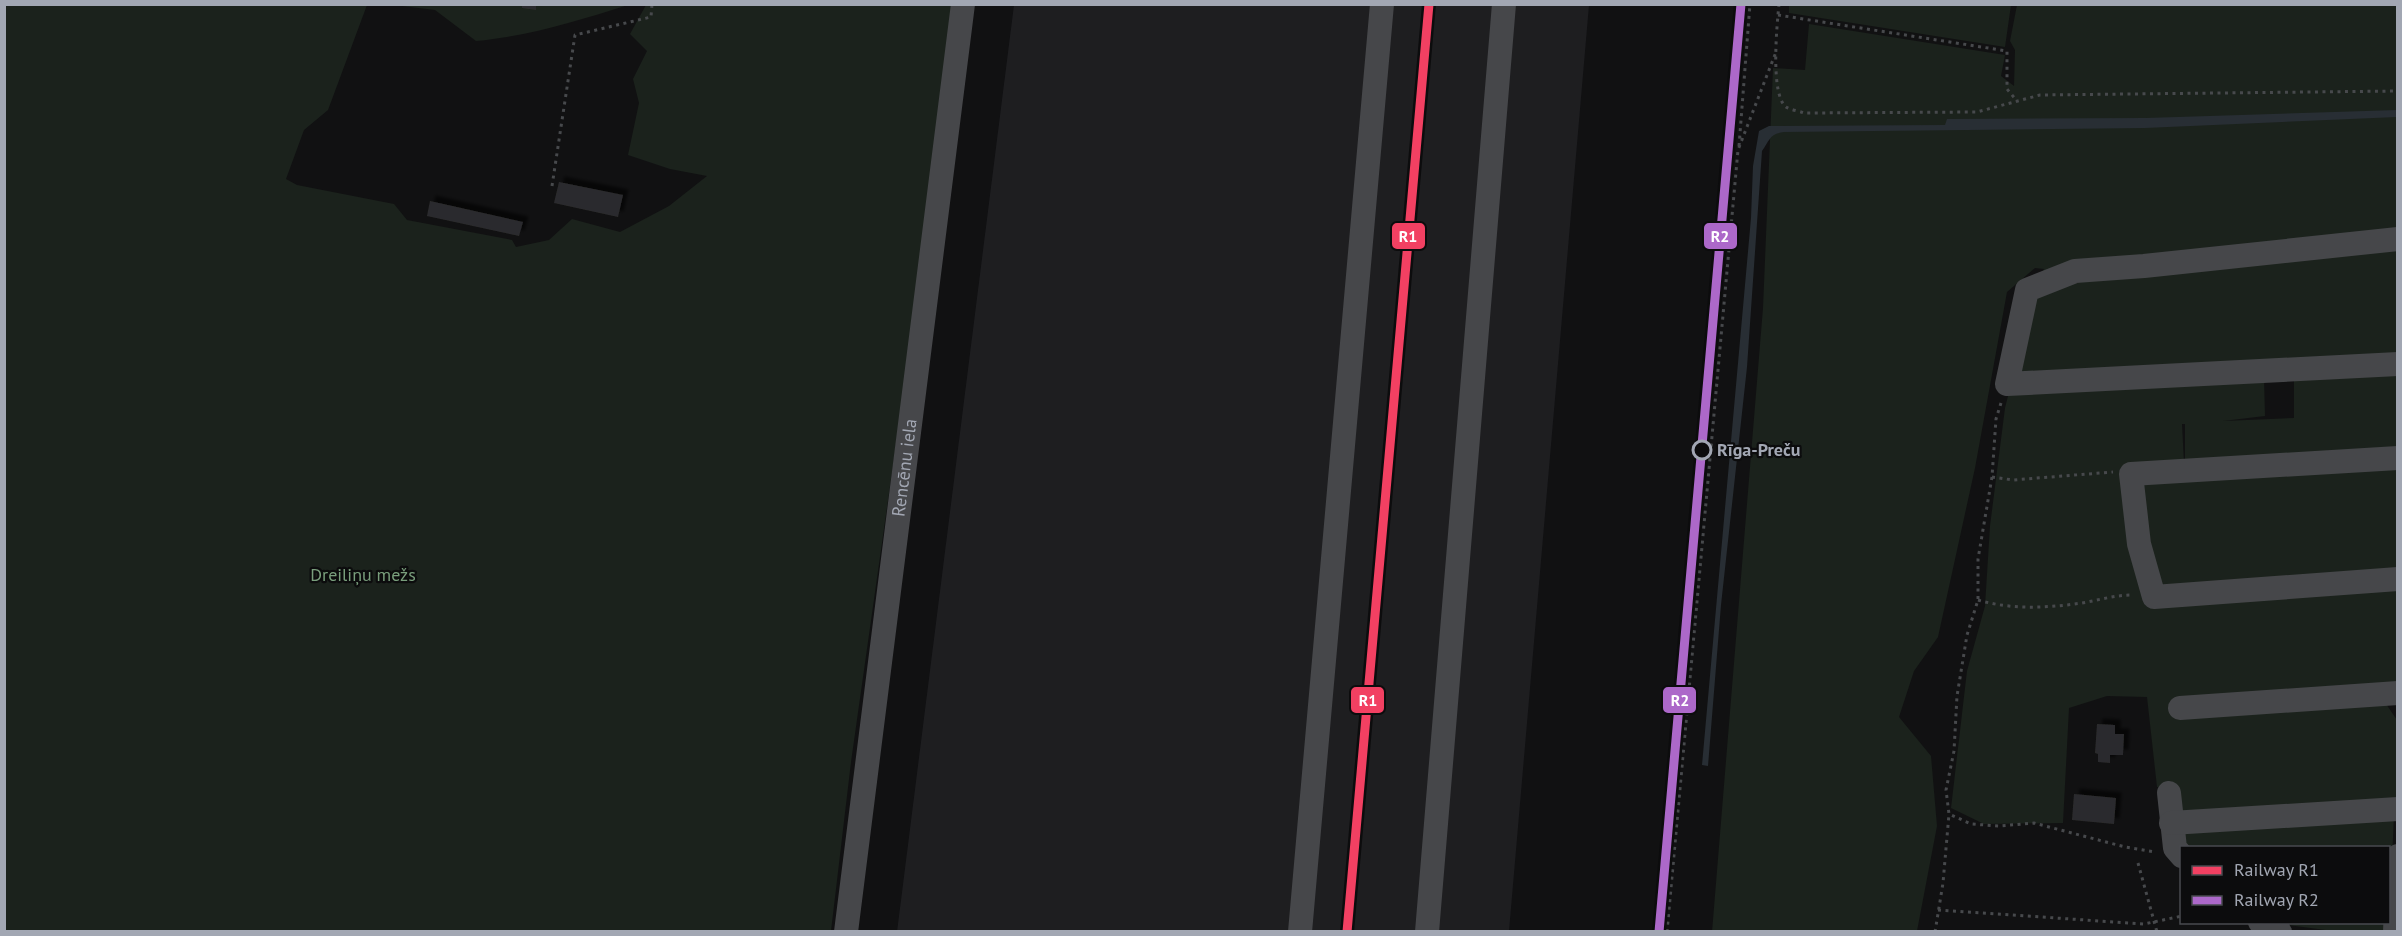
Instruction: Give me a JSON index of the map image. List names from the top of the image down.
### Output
{
  "streets": {
    "street": ["Rencēnu iela"]
  },
  "parks": ["Dreiliņu mežs"],
  "places": ["Rīga-Preču"],
  "lines": ["rail line R1", "rail line R2"],
  "legend": ["Railway R1", "Railway R2"]
}
